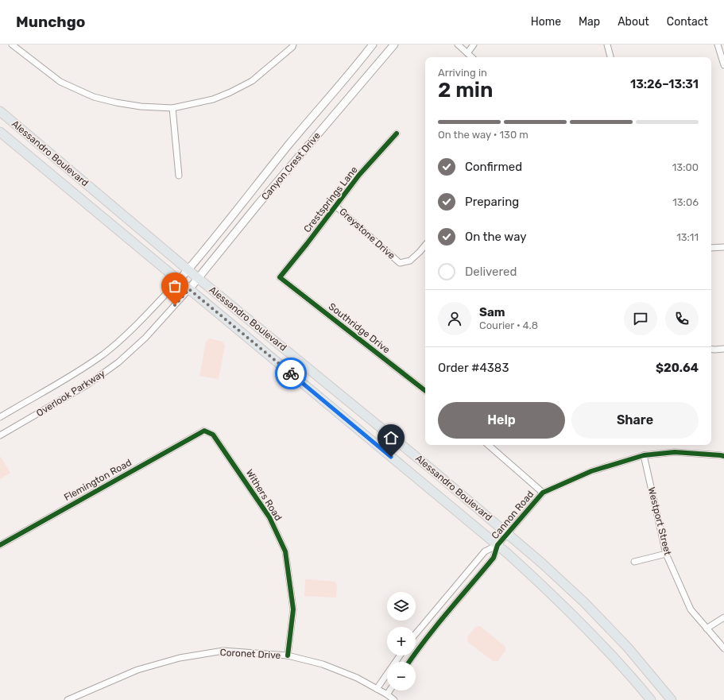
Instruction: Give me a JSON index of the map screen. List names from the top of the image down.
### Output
{
  "streets": {
    "main road": ["Alessandro Boulevard", "Canyon Crest Drive"],
    "street": [
      "Crestsprings Lane",
      "Greystone Drive",
      "Southridge Drive",
      "Overlook Parkway",
      "Flemington Road",
      "Withers Road",
      "Cannon Road",
      "Westport Street",
      "Coronet Drive"
    ]
  },
  "crossings": [
    ["Alessandro Boulevard", "Canyon Crest Drive"],
    ["Alessandro Boulevard", "Overlook Parkway"],
    ["Alessandro Boulevard", "Cannon Road"],
    ["Canyon Crest Drive", "Overlook Parkway"],
    ["Crestsprings Lane", "Greystone Drive"],
    ["Crestsprings Lane", "Southridge Drive"],
    ["Flemington Road", "Withers Road"],
    ["Withers Road", "Coronet Drive"],
    ["Cannon Road", "Westport Street"]
  ],
  "page": {
    "header": "Munchgo",
    "nav": [
      "Home",
      "Map",
      "About",
      "Contact"
    ],
    "heading": ["2 min", "Arriving in", "13:26–13:31"],
    "panel": [
      "Sam",
      "Courier · 4.8",
      "Order #4383",
      "$20.64"
    ],
    "bar": "On the way · 130 m",
    "list": [
      ["Confirmed", "13:00"],
      ["Preparing", "13:06"],
      ["On the way", "13:11"],
      "Delivered"
    ],
    "buttons": ["Help", "Share"],
    "map_buttons": ["+", "−"]
  }
}
